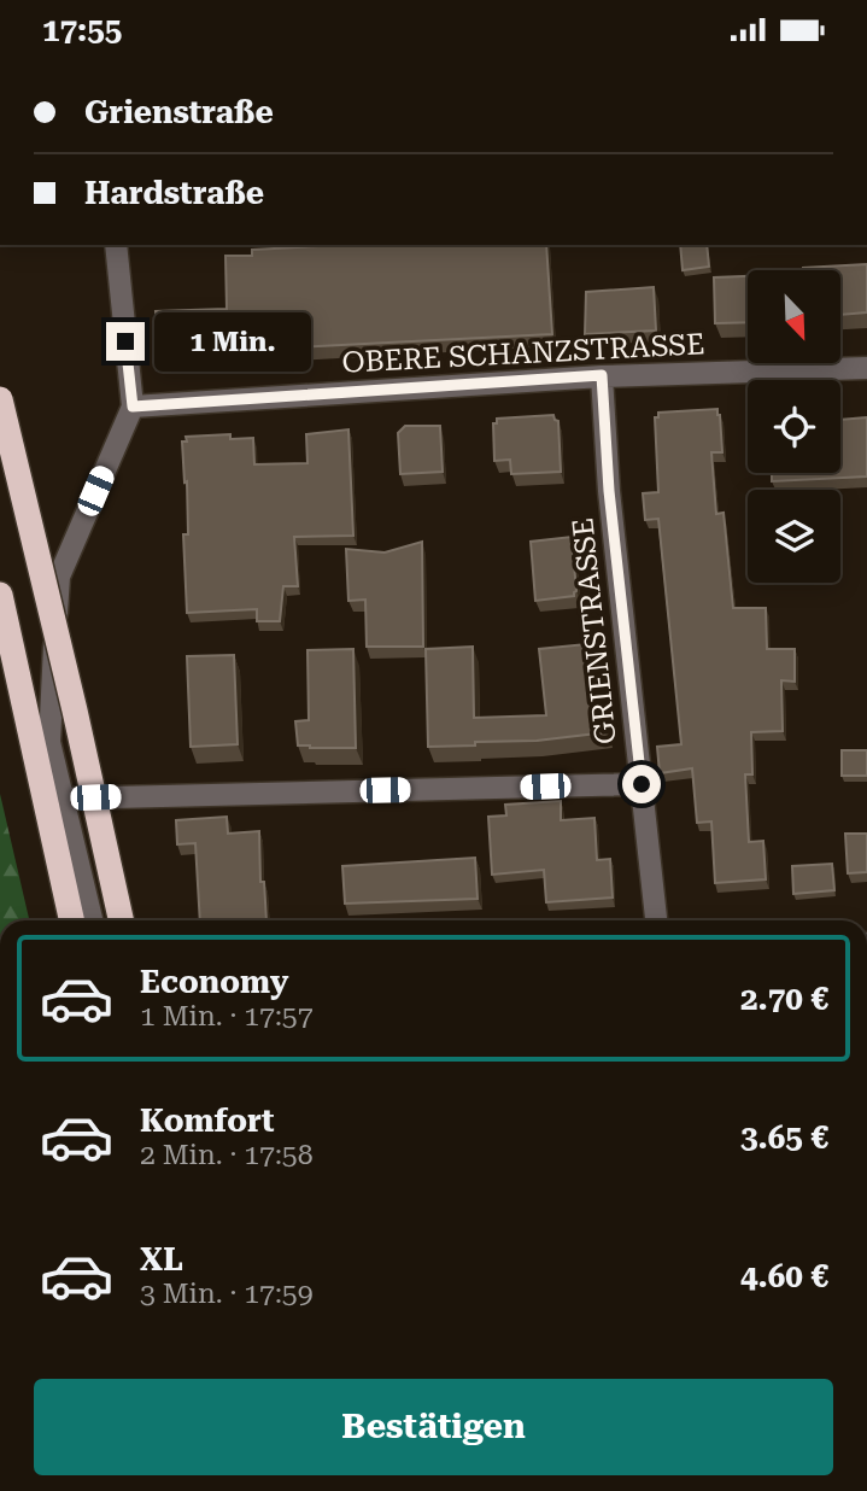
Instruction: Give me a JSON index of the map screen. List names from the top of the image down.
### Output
{
  "streets": {
    "street": ["OBERE SCHANZSTRASSE", "GRIENSTRASSE"]
  },
  "crossings": [
    ["OBERE SCHANZSTRASSE", "GRIENSTRASSE"]
  ],
  "north": "bottom right",
  "page": {
    "status": "17:55",
    "banner": ["Grienstraße", "Hardstraße"],
    "bubble": "1 Min.",
    "list": [
      {
        "name": "Economy",
        "note": "1 Min. · 17:57",
        "value": "2.70 €"
      },
      {
        "name": "Komfort",
        "note": "2 Min. · 17:58",
        "value": "3.65 €"
      },
      {
        "name": "XL",
        "note": "3 Min. · 17:59",
        "value": "4.60 €"
      }
    ],
    "buttons": "Bestätigen"
  }
}
